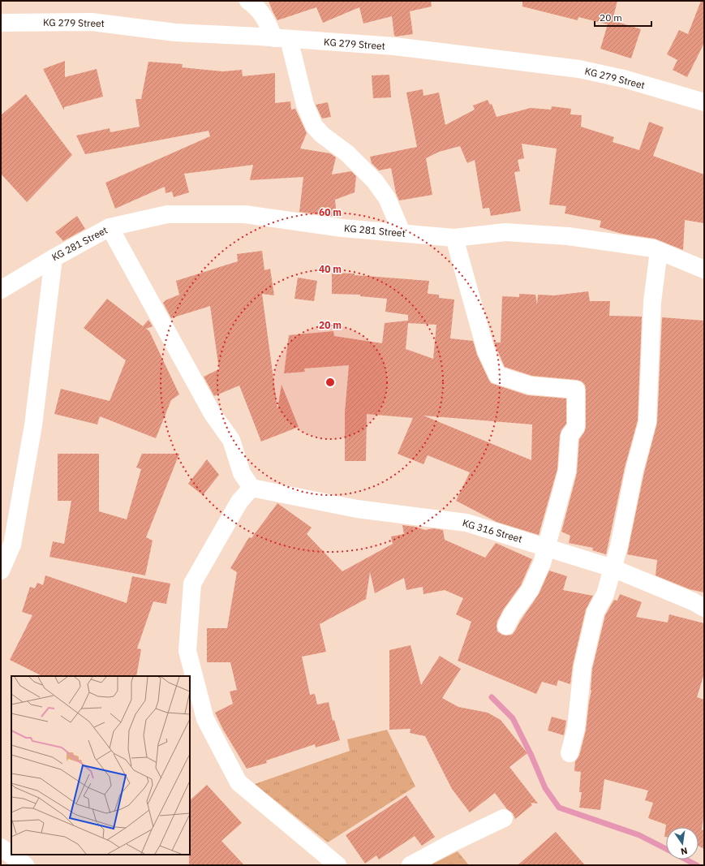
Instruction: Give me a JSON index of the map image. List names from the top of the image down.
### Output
{
  "streets": {
    "street": ["KG 279 Street", "KG 281 Street", "KG 316 Street"]
  },
  "scale_bar": "20 m",
  "north": "bottom",
  "rings": ["60 m", "40 m", "20 m"]
}
